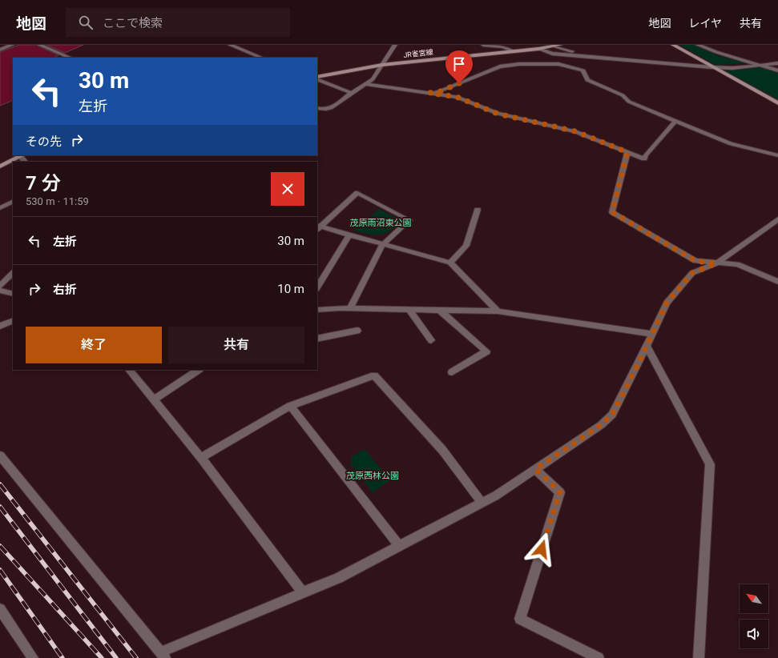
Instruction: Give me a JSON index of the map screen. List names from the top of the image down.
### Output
{
  "streets": {
    "street": ["JR雀宮線"]
  },
  "parks": ["茂原雨沼東公園", "茂原西林公園"],
  "north": "top left",
  "page": {
    "header": "地図",
    "search": "ここで検索",
    "nav": ["地図", "レイヤ", "共有"],
    "turn": ["30 m", "左折"],
    "then": "その先",
    "heading": ["7 分", "530 m · 11:59"],
    "list": [
      {
        "name": "左折",
        "value": "30 m"
      },
      {
        "name": "右折",
        "value": "10 m"
      }
    ],
    "buttons": ["終了", "共有"]
  }
}
